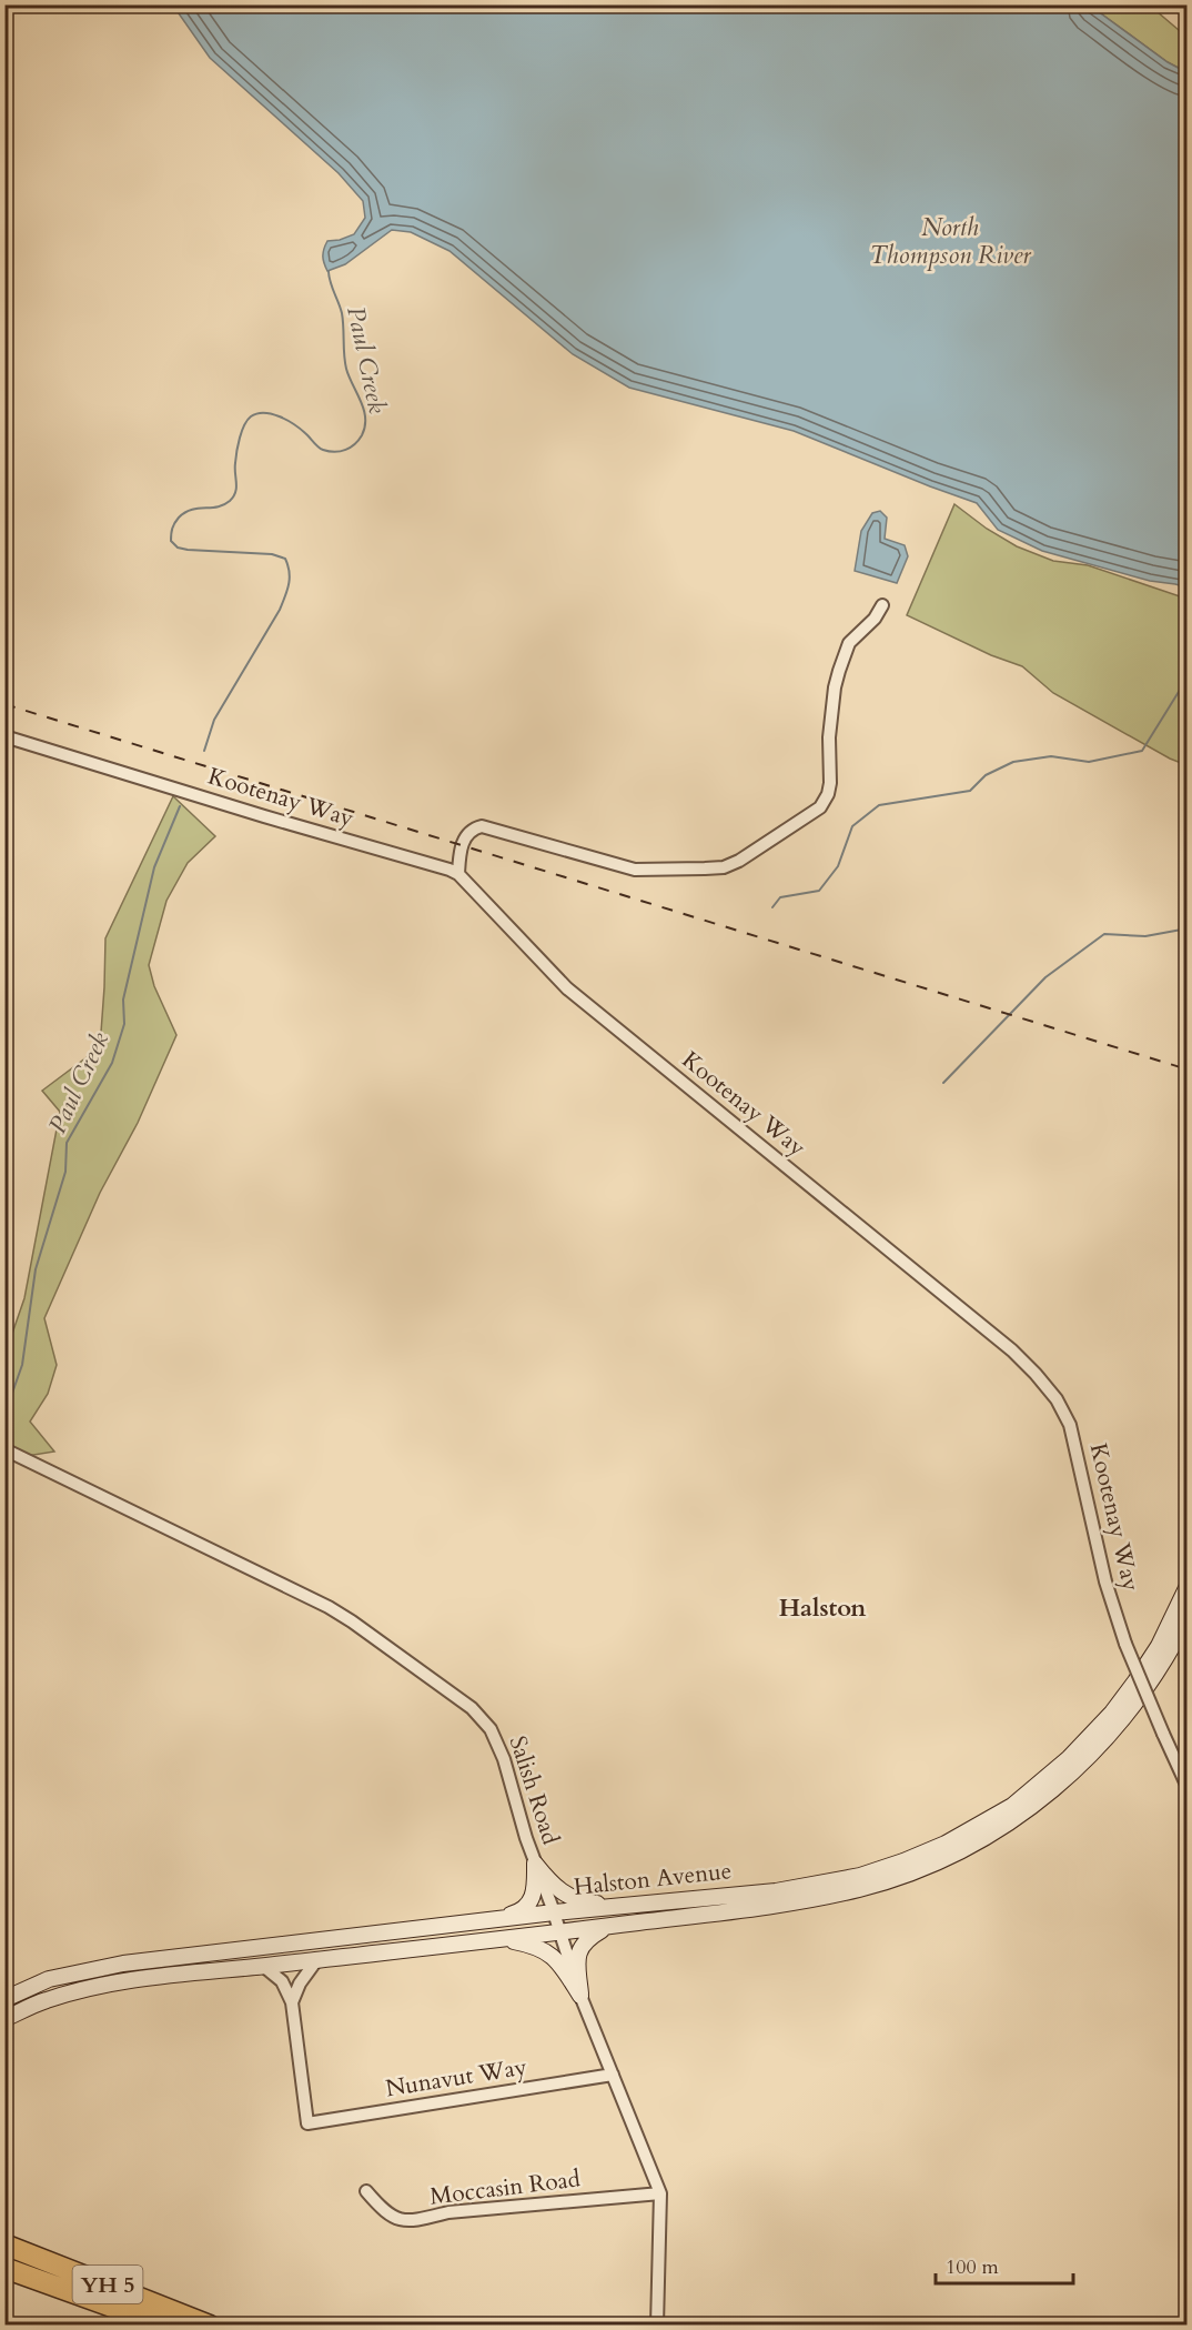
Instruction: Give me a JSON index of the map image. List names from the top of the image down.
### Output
{
  "streets": {
    "highway": ["YH 5"],
    "main road": ["Halston Avenue"],
    "street": [
      "Kootenay Way",
      "Salish Road",
      "Nunavut Way",
      "Moccasin Road"
    ]
  },
  "crossings": [
    ["Salish Road", "Halston Avenue"],
    ["Salish Road", "Nunavut Way"],
    ["Salish Road", "Moccasin Road"]
  ],
  "districts": ["Halston"],
  "water": ["North Thompson River", "Paul Creek"],
  "scale_bar": "100 m"
}
